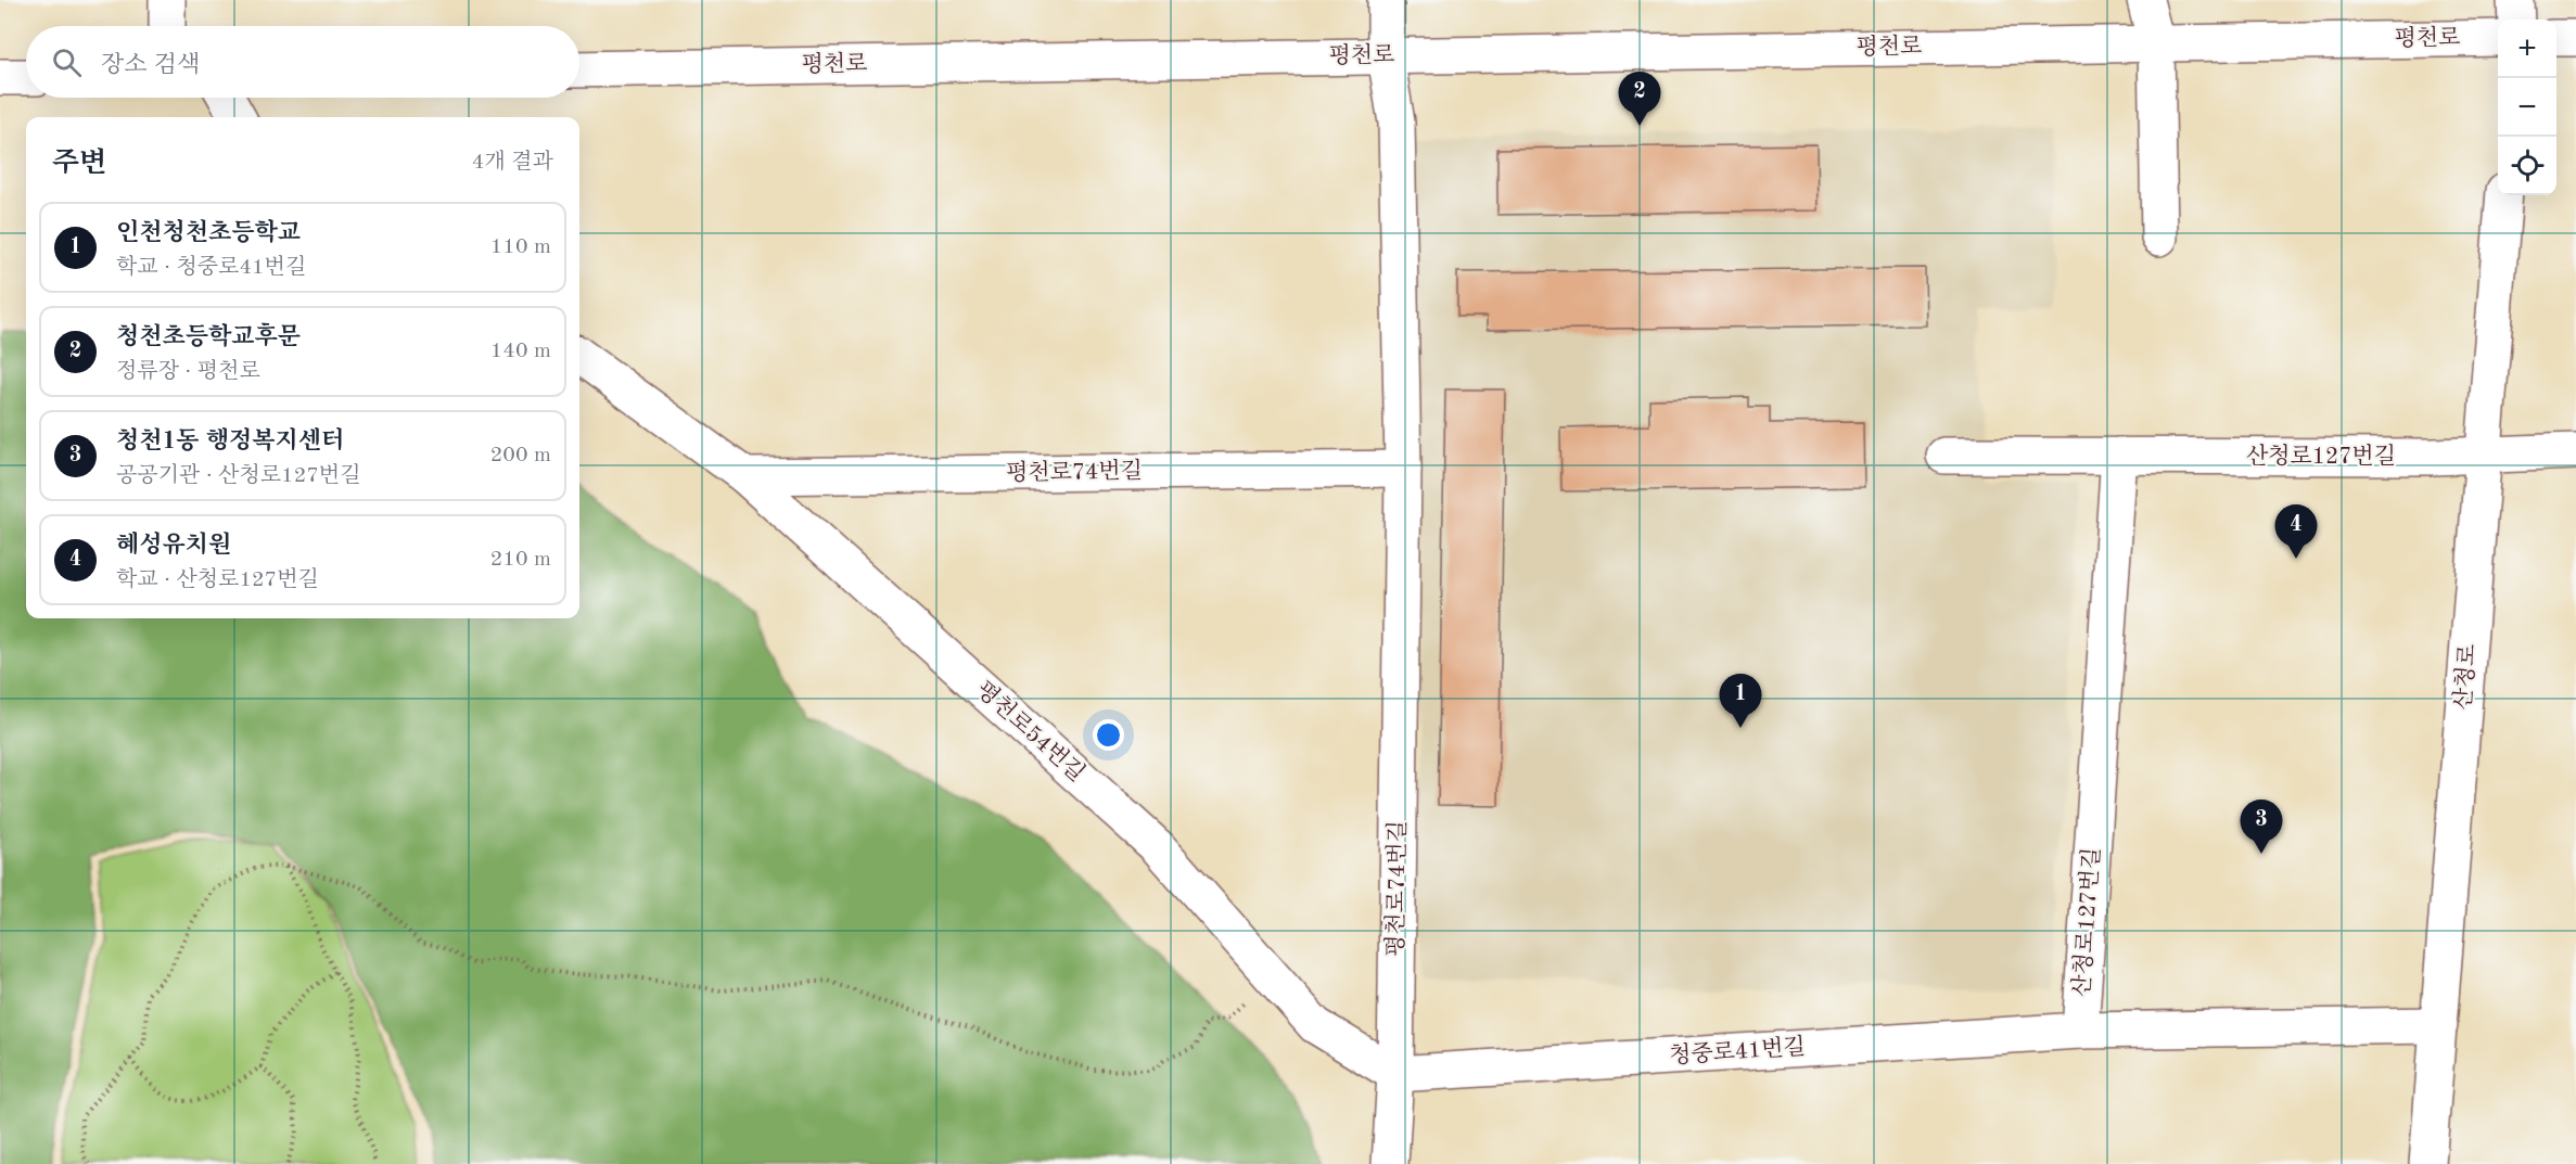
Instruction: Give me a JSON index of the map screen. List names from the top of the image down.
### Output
{
  "streets": {
    "street": [
      "평천로",
      "산청로127번길",
      "평천로74번길",
      "산청로",
      "평천로54번길",
      "청중로41번길"
    ]
  },
  "crossings": [
    ["평천로", "평천로74번길"],
    ["산청로127번길", "산청로"],
    ["산청로127번길", "청중로41번길"],
    ["평천로74번길", "평천로54번길"],
    ["평천로74번길", "청중로41번길"],
    ["평천로54번길", "청중로41번길"]
  ],
  "page": {
    "map_buttons": ["+", "−"],
    "search": "장소 검색",
    "pins": [
      "2",
      "4",
      "1",
      "3"
    ],
    "heading": ["주변", "4개 결과"],
    "list": [
      {
        "mark": "1",
        "name": "인천청천초등학교",
        "note": "학교 · 청중로41번길",
        "value": "110 m"
      },
      {
        "mark": "2",
        "name": "청천초등학교후문",
        "note": "정류장 · 평천로",
        "value": "140 m"
      },
      {
        "mark": "3",
        "name": "청천1동 행정복지센터",
        "note": "공공기관 · 산청로127번길",
        "value": "200 m"
      },
      {
        "mark": "4",
        "name": "혜성유치원",
        "note": "학교 · 산청로127번길",
        "value": "210 m"
      }
    ]
  }
}
